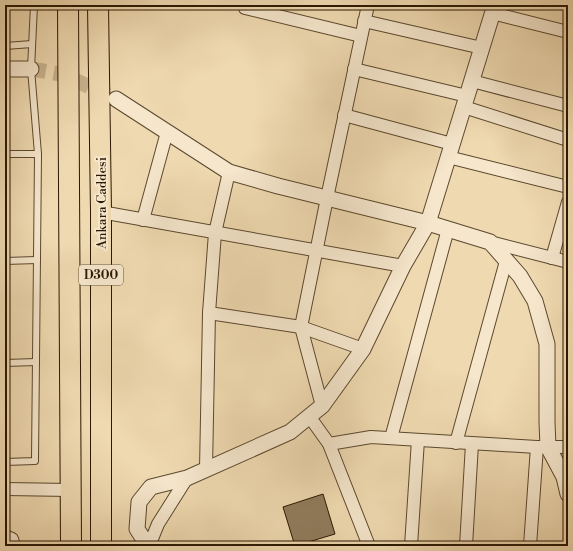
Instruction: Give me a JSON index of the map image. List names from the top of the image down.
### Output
{
  "streets": {
    "highway": ["Ankara Caddesi", "D300"]
  }
}
